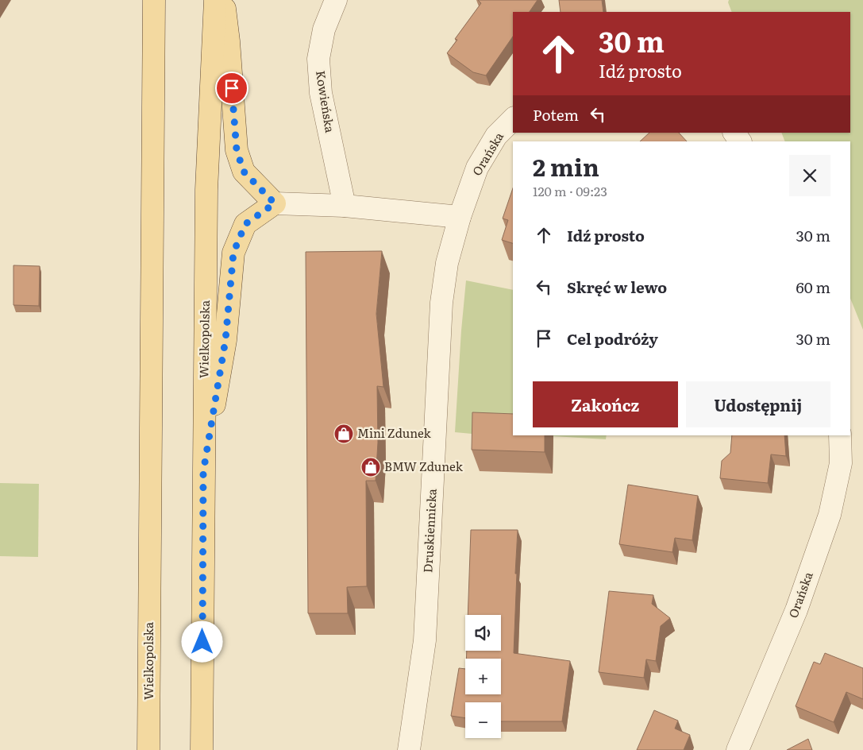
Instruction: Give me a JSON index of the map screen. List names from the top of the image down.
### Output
{
  "streets": {
    "main road": ["Wielkopolska"],
    "street": ["Kowieńska", "Orańska", "Druskiennicka"]
  },
  "crossings": [
    ["Orańska", "Druskiennicka"]
  ],
  "places": {
    "shop": ["Mini Zdunek", "BMW Zdunek"]
  },
  "page": {
    "turn": ["30 m", "Idź prosto"],
    "then": "Potem",
    "heading": ["2 min", "120 m · 09:23"],
    "list": [
      {
        "name": "Idź prosto",
        "value": "30 m"
      },
      {
        "name": "Skręć w lewo",
        "value": "60 m"
      },
      {
        "name": "Cel podróży",
        "value": "30 m"
      }
    ],
    "buttons": ["Zakończ", "Udostępnij"],
    "map_buttons": ["+", "−"]
  }
}
